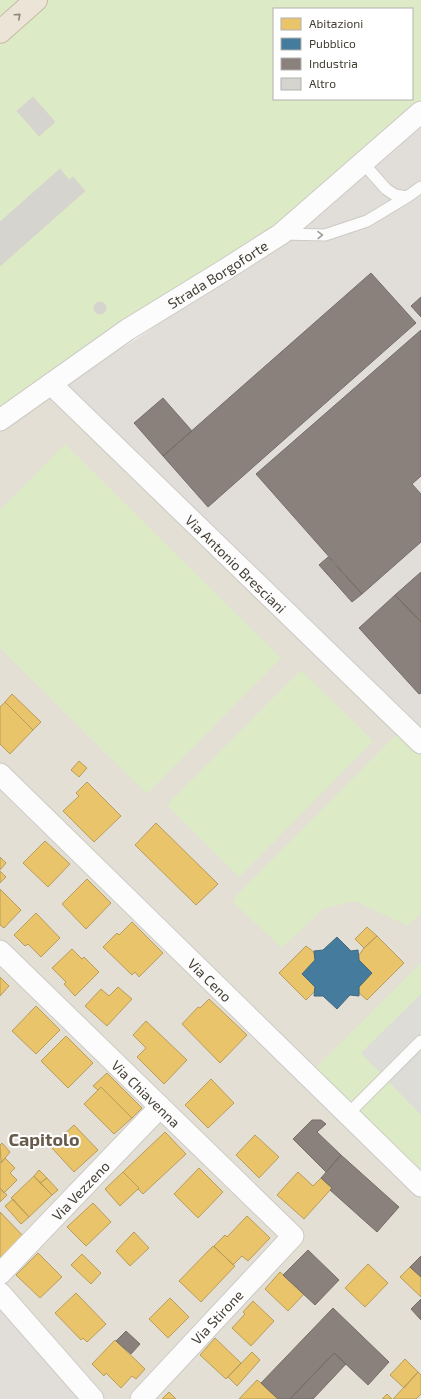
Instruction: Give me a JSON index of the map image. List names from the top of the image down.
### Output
{
  "streets": {
    "street": [
      "Strada Borgoforte",
      "Via Antonio Bresciani",
      "Via Ceno",
      "Via Chiavenna",
      "Via Vezzeno",
      "Via Stirone"
    ]
  },
  "crossings": [
    ["Strada Borgoforte", "Via Antonio Bresciani"],
    ["Via Chiavenna", "Via Vezzeno"],
    ["Via Chiavenna", "Via Stirone"]
  ],
  "districts": ["Capitolo"],
  "legend": [
    "Abitazioni",
    "Pubblico",
    "Industria",
    "Altro"
  ]
}
